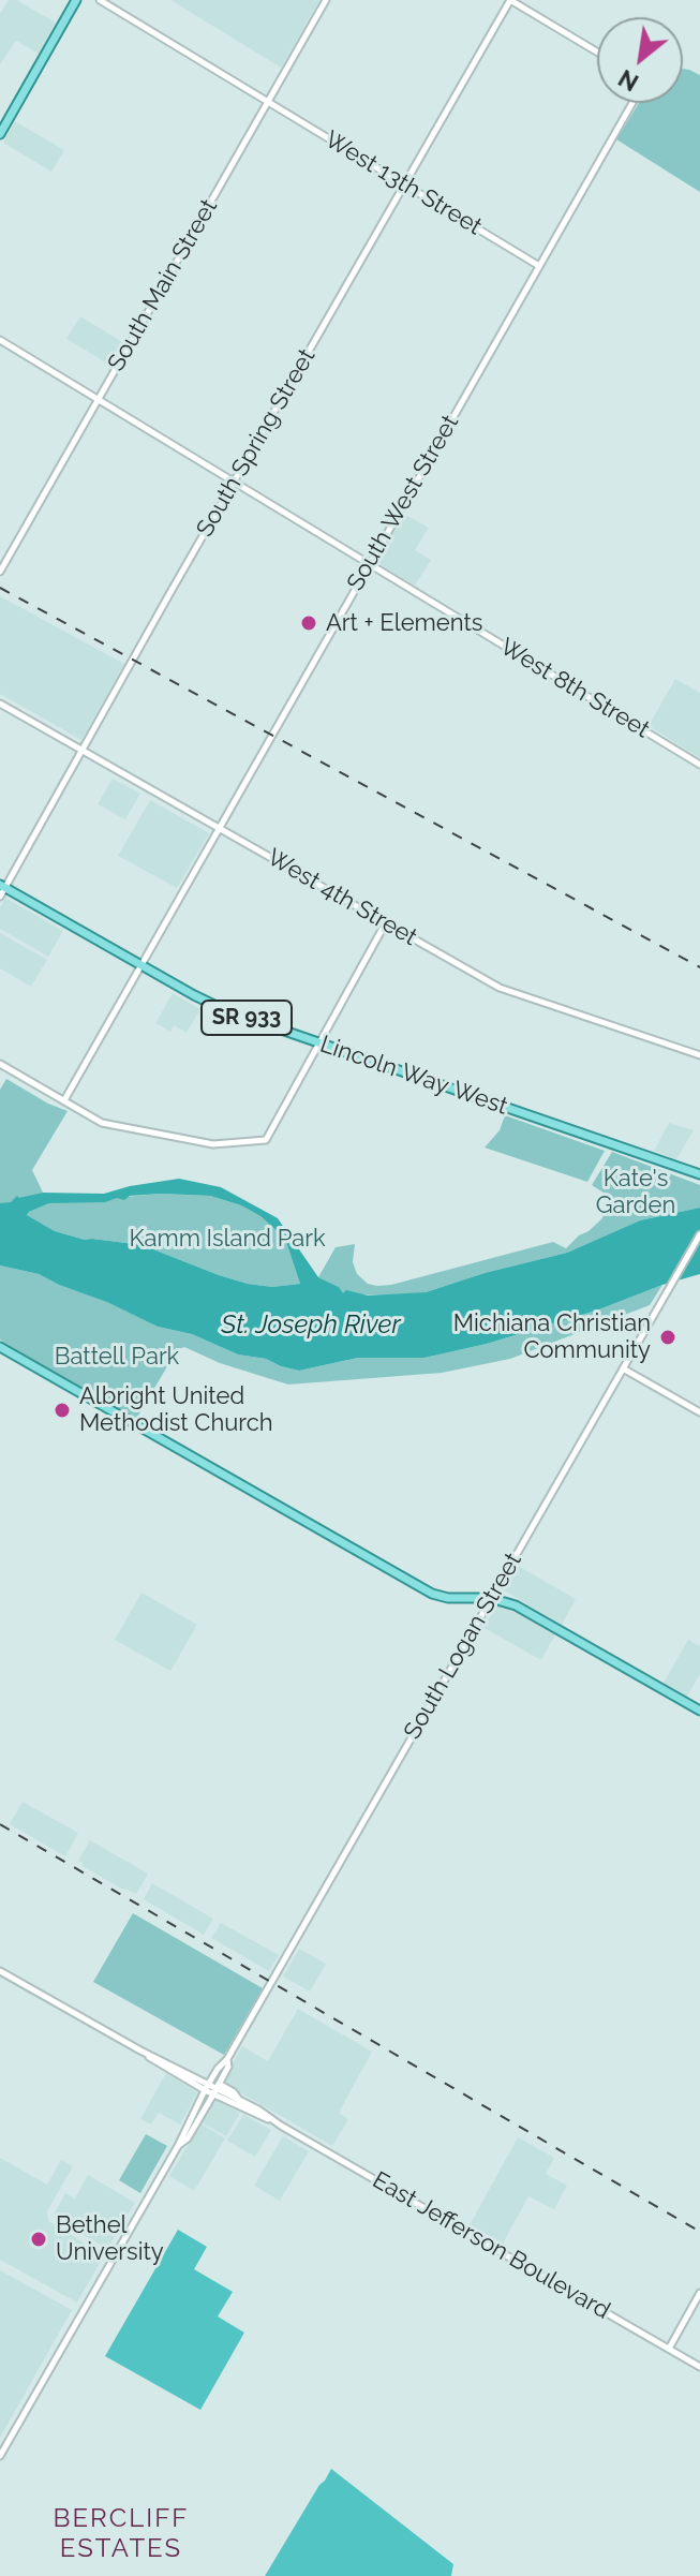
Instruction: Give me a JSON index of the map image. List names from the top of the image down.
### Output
{
  "streets": {
    "main road": ["SR 933", "Lincoln Way West"],
    "street": [
      "West 13th Street",
      "South Main Street",
      "South Spring Street",
      "South West Street",
      "West 8th Street",
      "West 4th Street",
      "South Logan Street",
      "East Jefferson Boulevard"
    ]
  },
  "crossings": [
    ["West 13th Street", "South Main Street"],
    ["West 13th Street", "South Spring Street"],
    ["West 13th Street", "South West Street"],
    ["South Main Street", "West 8th Street"],
    ["South Spring Street", "West 8th Street"],
    ["South Spring Street", "West 4th Street"],
    ["South Spring Street", "Lincoln Way West"],
    ["South West Street", "West 8th Street"],
    ["South West Street", "West 4th Street"],
    ["South West Street", "Lincoln Way West"],
    ["South Logan Street", "East Jefferson Boulevard"]
  ],
  "districts": ["BERCLIFF ESTATES"],
  "water": ["St. Joseph River"],
  "parks": ["Kate's Garden", "Kamm Island Park", "Battell Park"],
  "places": [
    "Art + Elements",
    "Michiana Christian Community",
    "Albright United Methodist Church",
    "Bethel University"
  ],
  "north": "bottom left"
}
